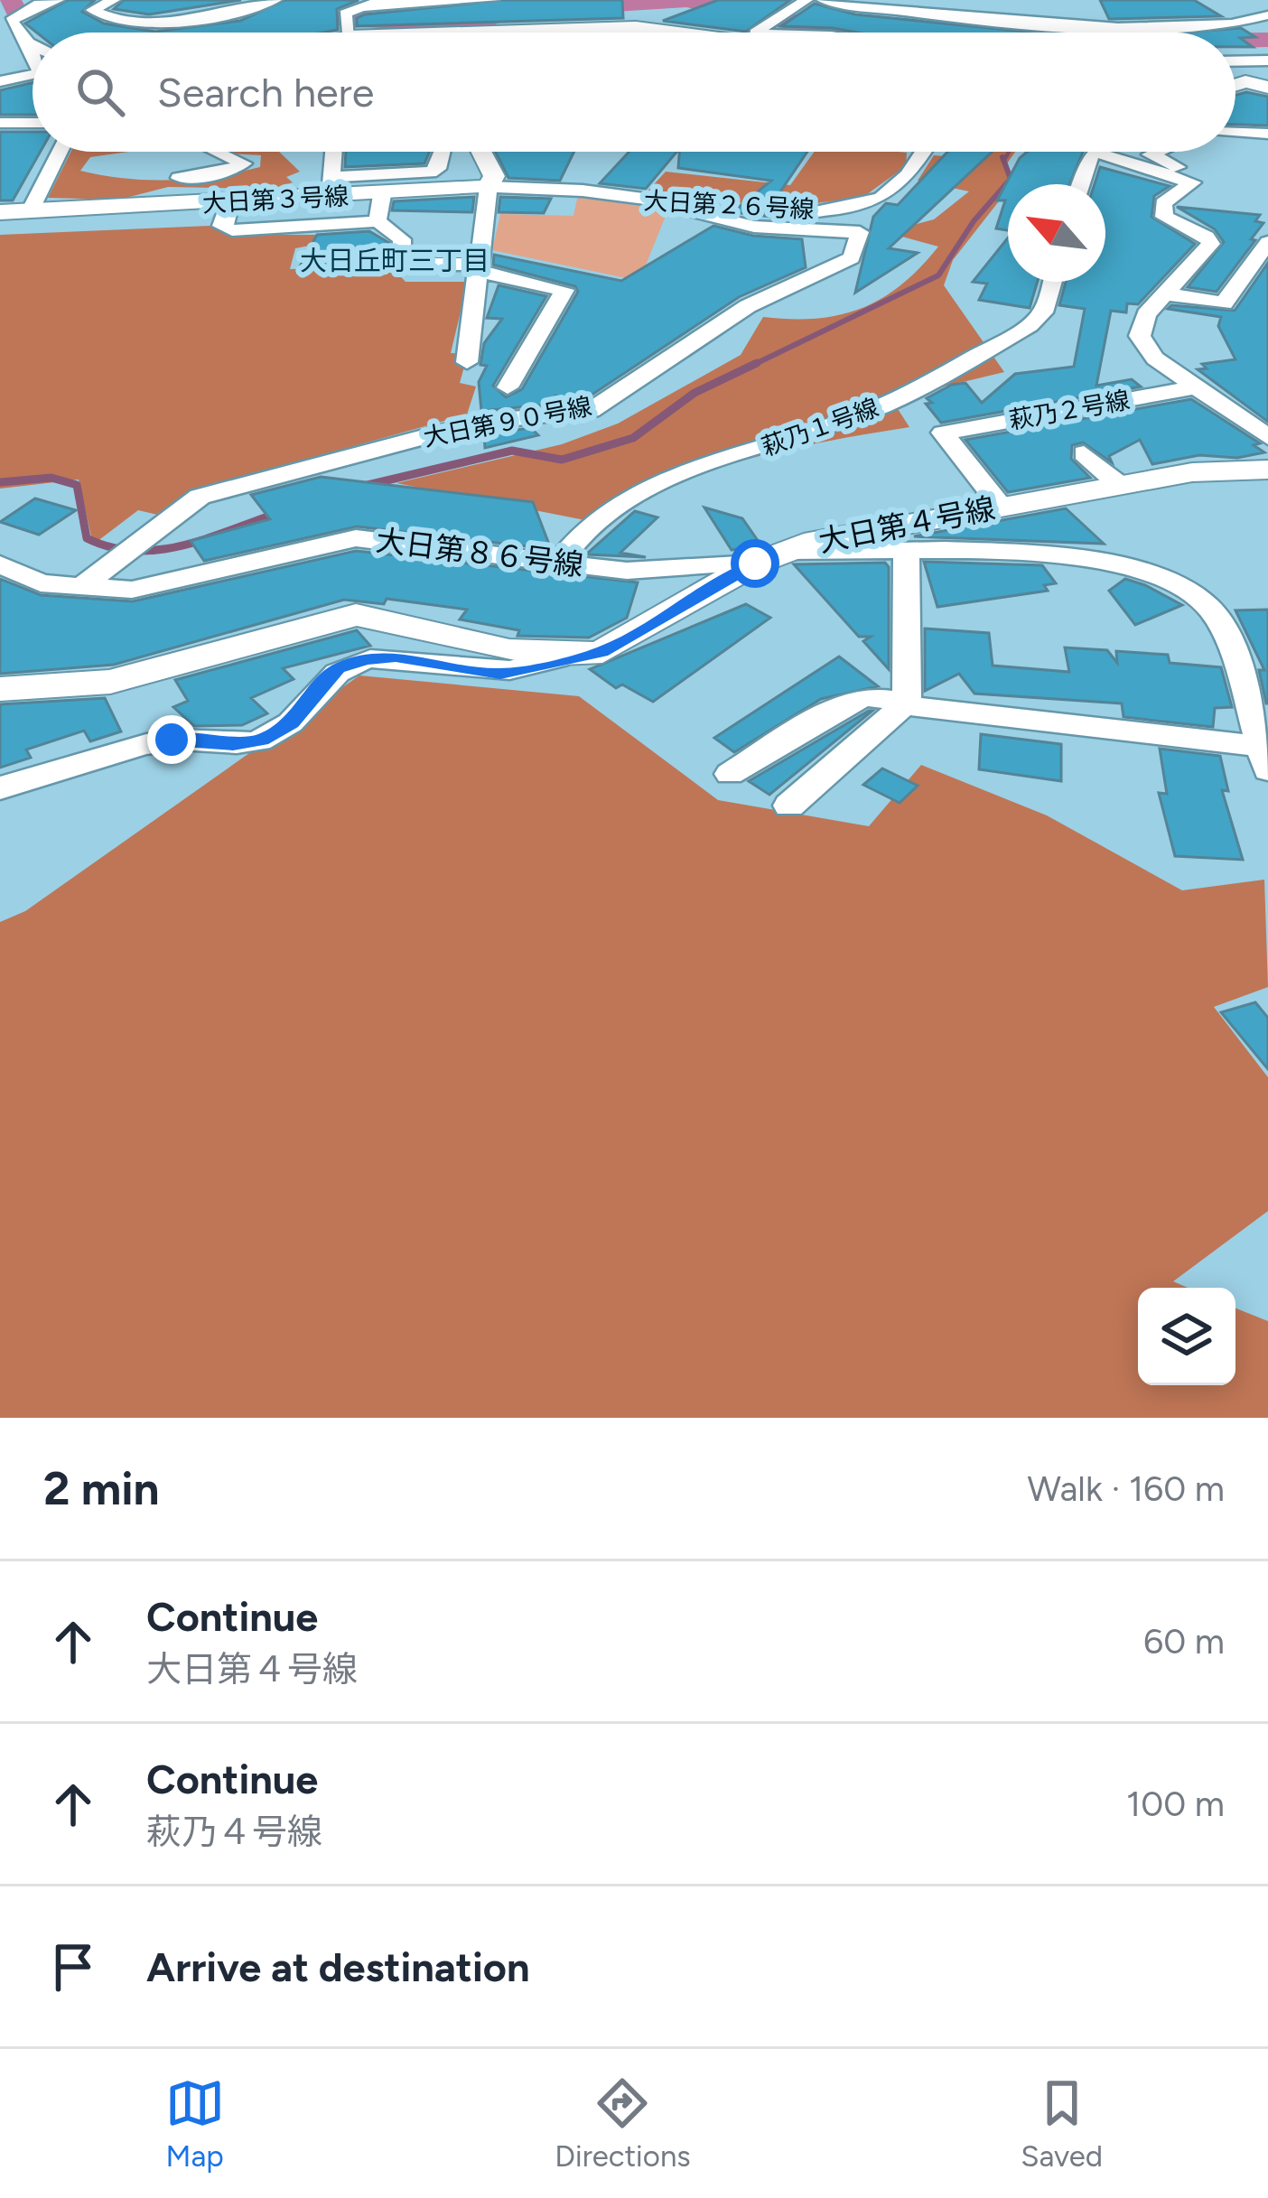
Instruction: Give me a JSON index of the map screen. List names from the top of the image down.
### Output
{
  "streets": {
    "street": [
      "大日第３号線",
      "大日第２６号線",
      "萩乃２号線",
      "大日第９０号線",
      "萩乃１号線",
      "大日第４号線",
      "大日第８６号線"
    ]
  },
  "crossings": [
    ["大日第３号線", "大日第２６号線"],
    ["大日第２６号線", "大日第９０号線"],
    ["萩乃２号線", "大日第４号線"],
    ["大日第９０号線", "大日第８６号線"],
    ["萩乃１号線", "大日第８６号線"],
    ["大日第４号線", "大日第８６号線"]
  ],
  "districts": ["大日丘町三丁目"],
  "north": "top left",
  "page": {
    "search": "Search here",
    "heading": ["2 min", "Walk · 160 m"],
    "list": [
      ["Continue", "大日第４号線", "60 m"],
      ["Continue", "萩乃４号線", "100 m"],
      "Arrive at destination"
    ],
    "nav": ["Map", "Directions", "Saved"]
  }
}
